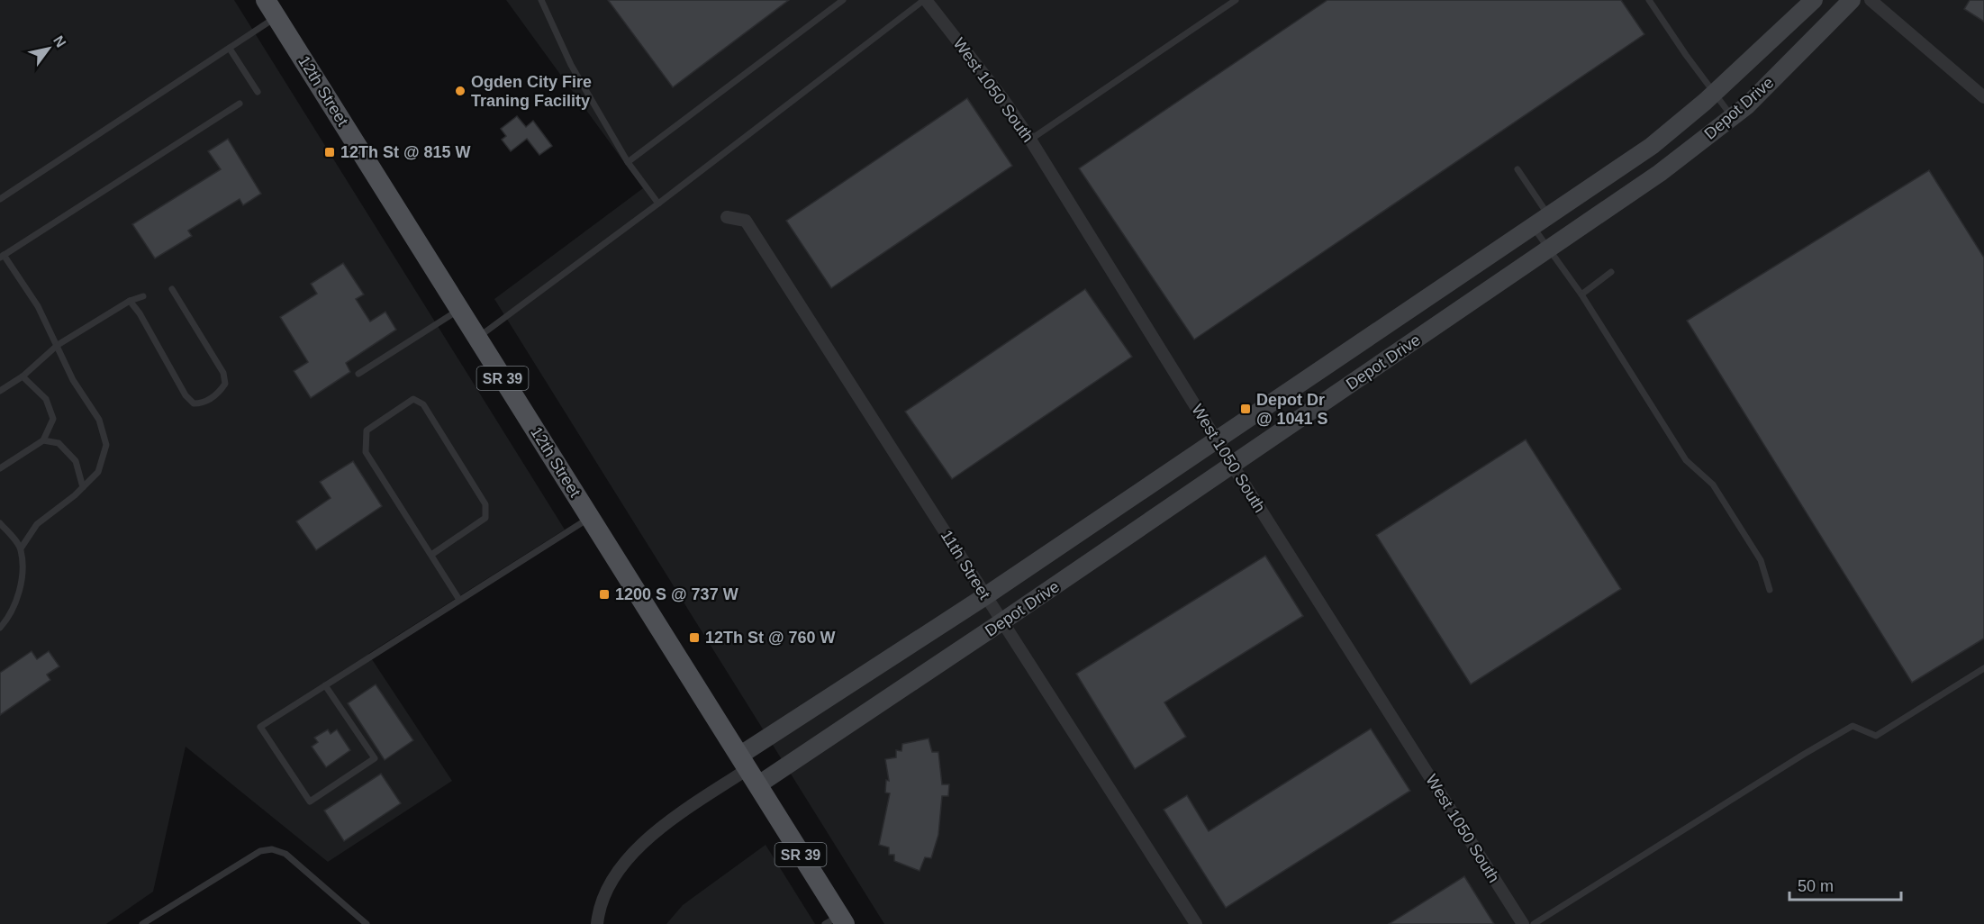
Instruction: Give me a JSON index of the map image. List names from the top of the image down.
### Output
{
  "streets": {
    "main road": ["12th Street", "Depot Drive", "SR 39"],
    "street": ["West 1050 South", "11th Street"]
  },
  "crossings": [
    ["West 1050 South", "Depot Drive"],
    ["12th Street", "Depot Drive"],
    ["Depot Drive", "11th Street"]
  ],
  "places": {
    "other": ["Ogden City Fire Traning Facility"],
    "transit": [
      "12Th St @ 815 W",
      "Depot Dr @ 1041 S",
      "1200 S @ 737 W",
      "12Th St @ 760 W"
    ]
  },
  "scale_bar": "50 m",
  "north": "top right"
}
